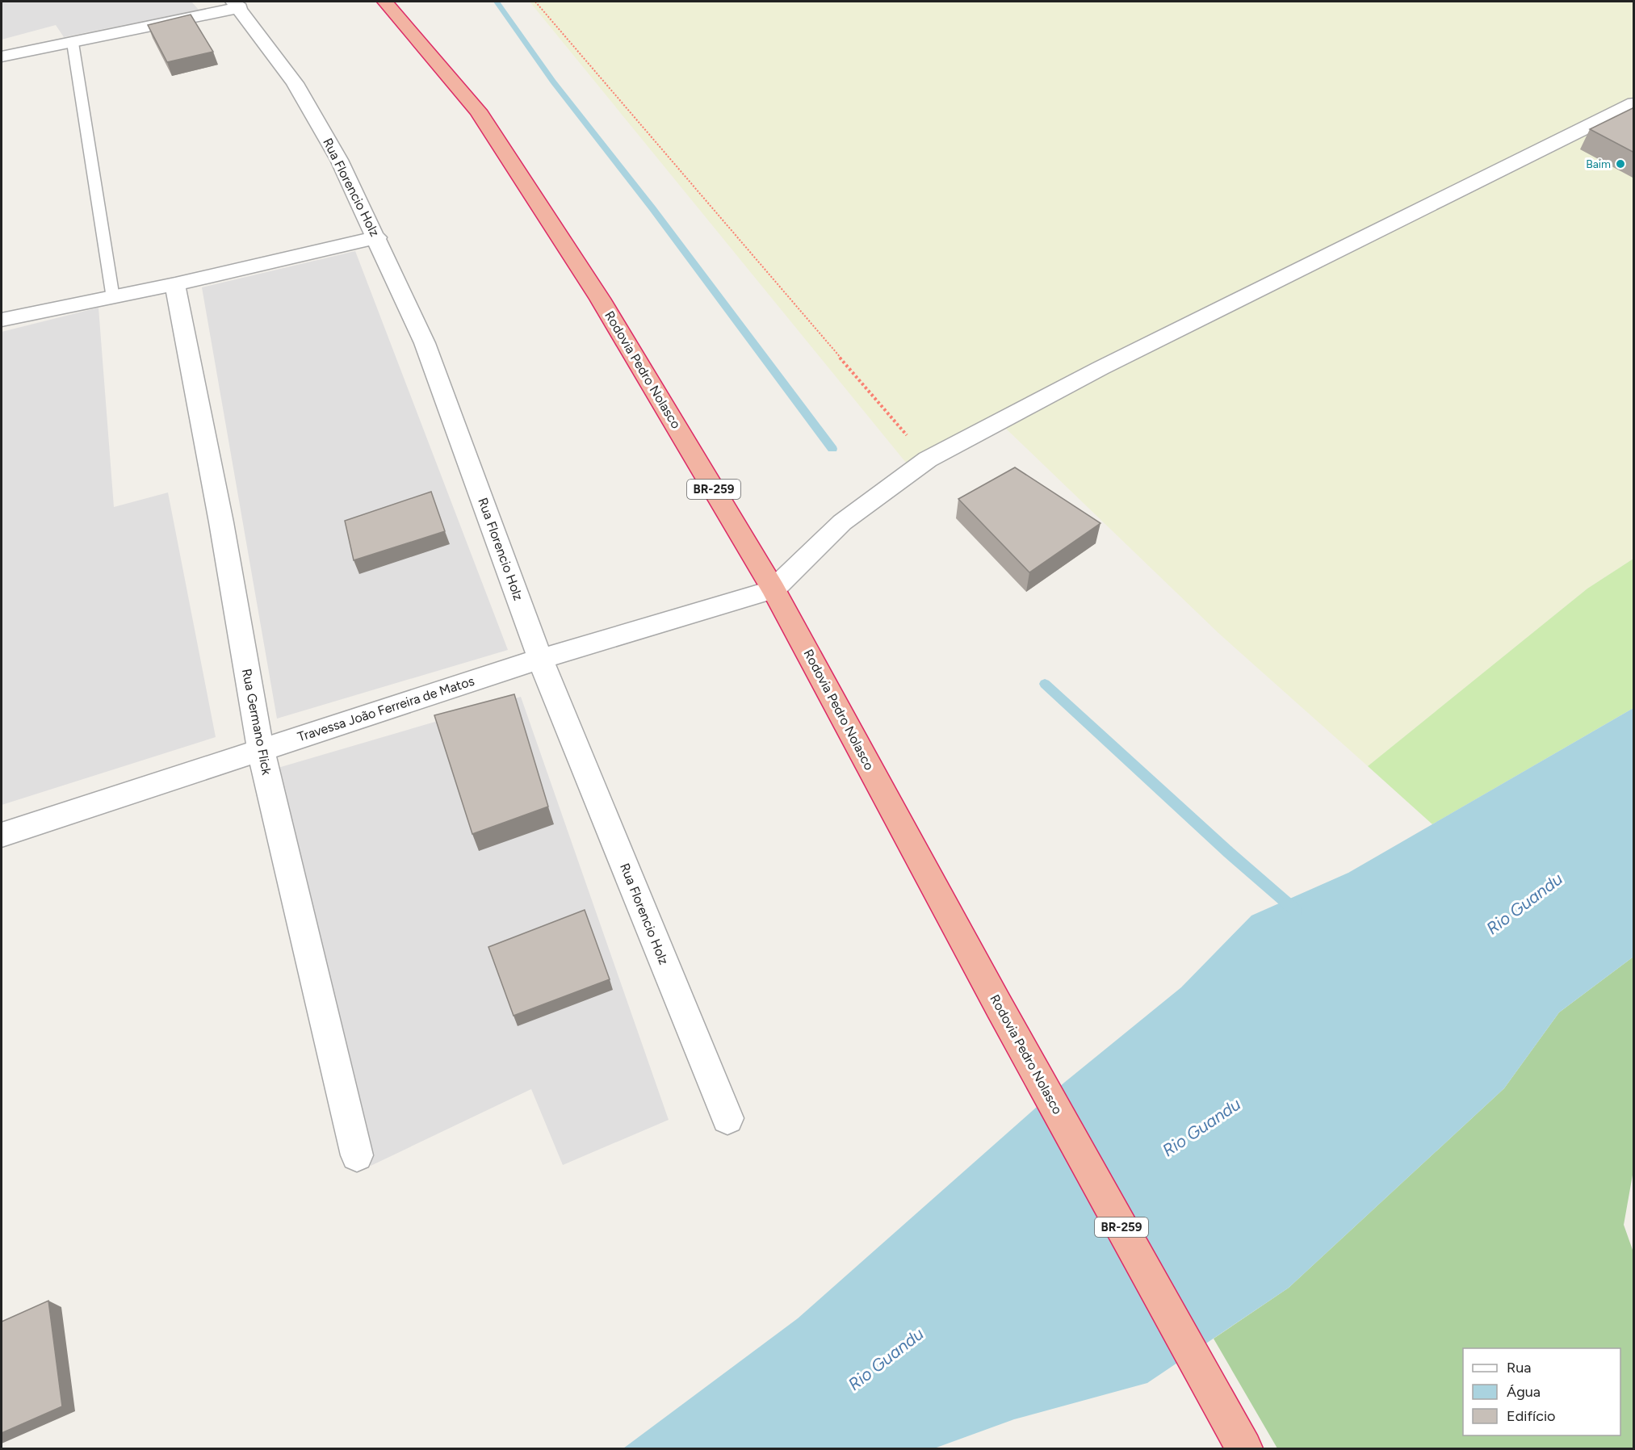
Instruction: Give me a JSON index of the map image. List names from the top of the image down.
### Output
{
  "streets": {
    "highway": ["Rodovia Pedro Nolasco", "BR-259"],
    "street": ["Rua Florencio Holz", "Travessa João Ferreira de Matos", "Rua Germano Flick"]
  },
  "crossings": [
    ["Rua Florencio Holz", "Travessa João Ferreira de Matos"],
    ["Rodovia Pedro Nolasco", "Travessa João Ferreira de Matos"],
    ["Travessa João Ferreira de Matos", "Rua Germano Flick"]
  ],
  "water": ["Rio Guandu"],
  "places": ["Baim"],
  "legend": ["Rua", "Água", "Edifício"]
}
